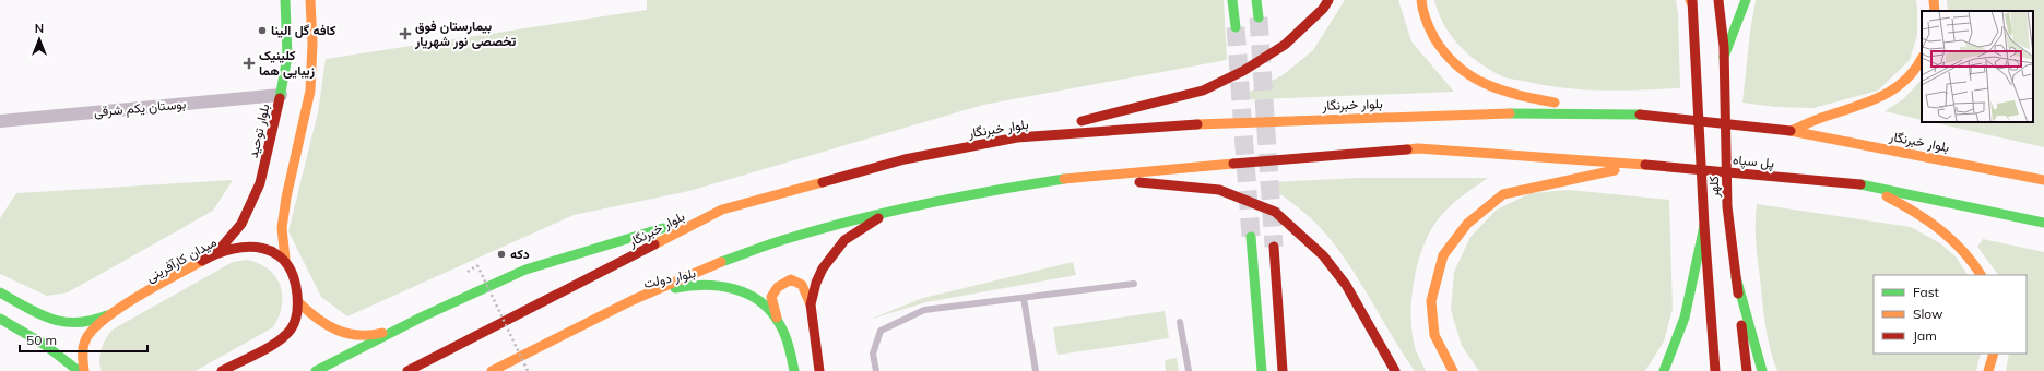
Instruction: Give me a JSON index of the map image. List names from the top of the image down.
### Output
{
  "streets": {
    "main road": [
      "بلوار خبرنگار",
      "بلوار توحید",
      "پل سپاه",
      "کلهر",
      "میدان کارآفرینی",
      "بلوار دولت"
    ],
    "street": ["بوستان یکم شرقی"]
  },
  "crossings": [
    ["بوستان یکم شرقی", "بلوار توحید"],
    ["بلوار توحید", "میدان کارآفرینی"]
  ],
  "places": {
    "other": ["کافه گل الینا", "دکه"],
    "health": ["بیمارستان فوق تخصصی نور شهریار", "کلینیک زیبایی هما"]
  },
  "legend": ["Fast", "Slow", "Jam"],
  "scale_bar": "50 m",
  "north": "top"
}
